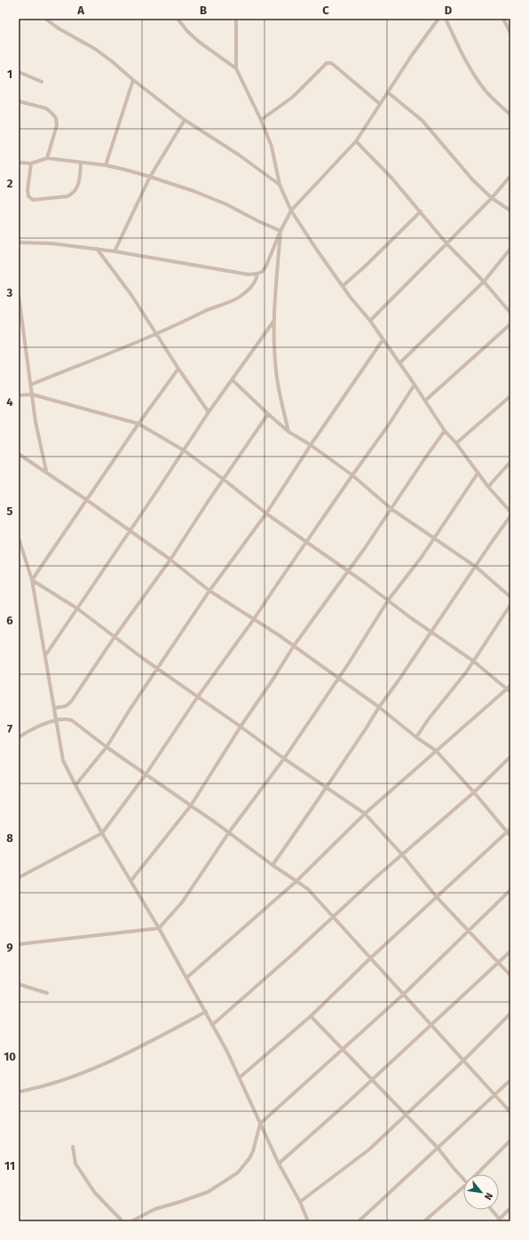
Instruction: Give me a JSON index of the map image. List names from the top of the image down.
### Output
{
  "north": "bottom right",
  "grid": {
    "columns": [
      "A",
      "B",
      "C",
      "D"
    ],
    "rows": [
      "1",
      "2",
      "3",
      "4",
      "5",
      "6",
      "7",
      "8",
      "9",
      "10",
      "11"
    ]
  }
}
